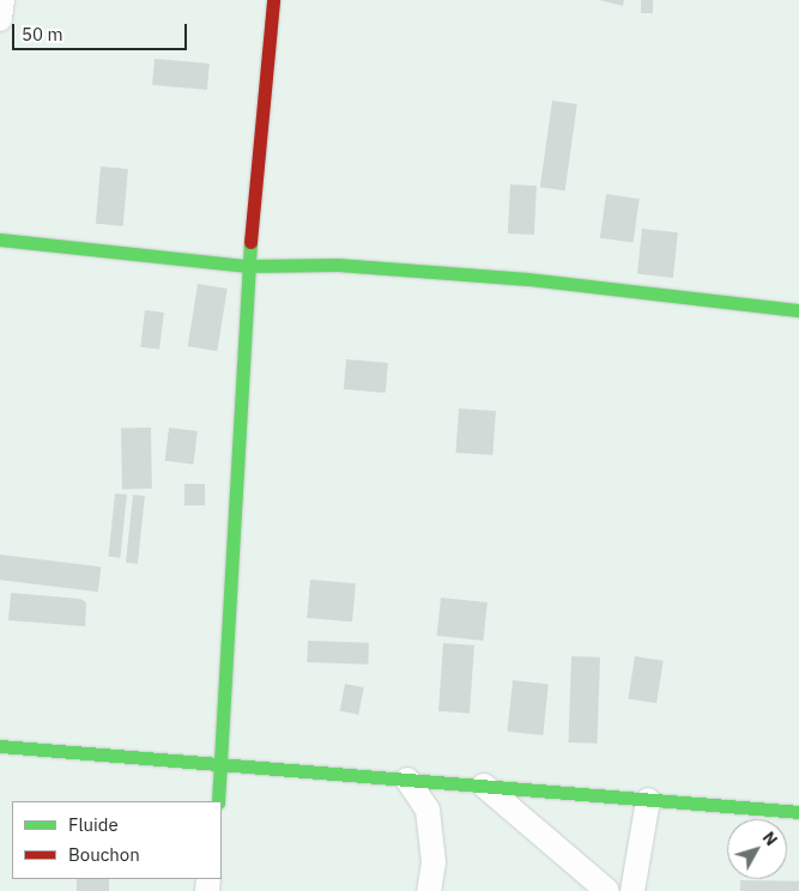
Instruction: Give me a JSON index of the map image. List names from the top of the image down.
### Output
{
  "legend": ["Fluide", "Bouchon"],
  "scale_bar": "50 m",
  "north": "top right"
}
